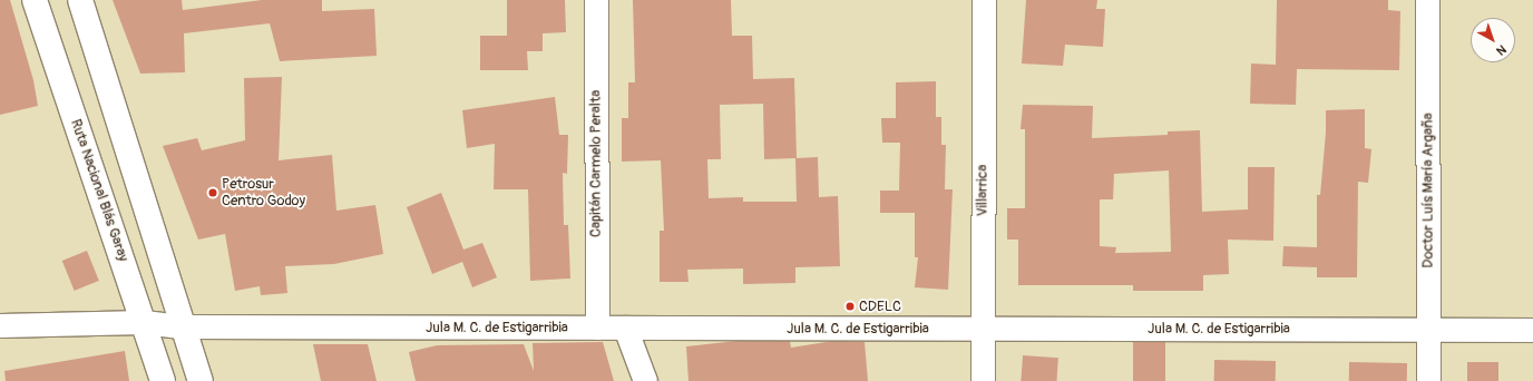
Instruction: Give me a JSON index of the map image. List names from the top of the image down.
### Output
{
  "streets": {
    "highway": ["Ruta Nacional Blás Garay"],
    "street": [
      "Capitán Carmelo Peralta",
      "Villarrica",
      "Doctor Luís María Argaña",
      "Jula M. C. de Estigarribia"
    ]
  },
  "crossings": [
    ["Capitán Carmelo Peralta", "Jula M. C. de Estigarribia"],
    ["Ruta Nacional Blás Garay", "Jula M. C. de Estigarribia"],
    ["Villarrica", "Jula M. C. de Estigarribia"],
    ["Doctor Luís María Argaña", "Jula M. C. de Estigarribia"]
  ],
  "places": ["Petrosur Centro Godoy", "CDELC"],
  "north": "bottom right"
}
